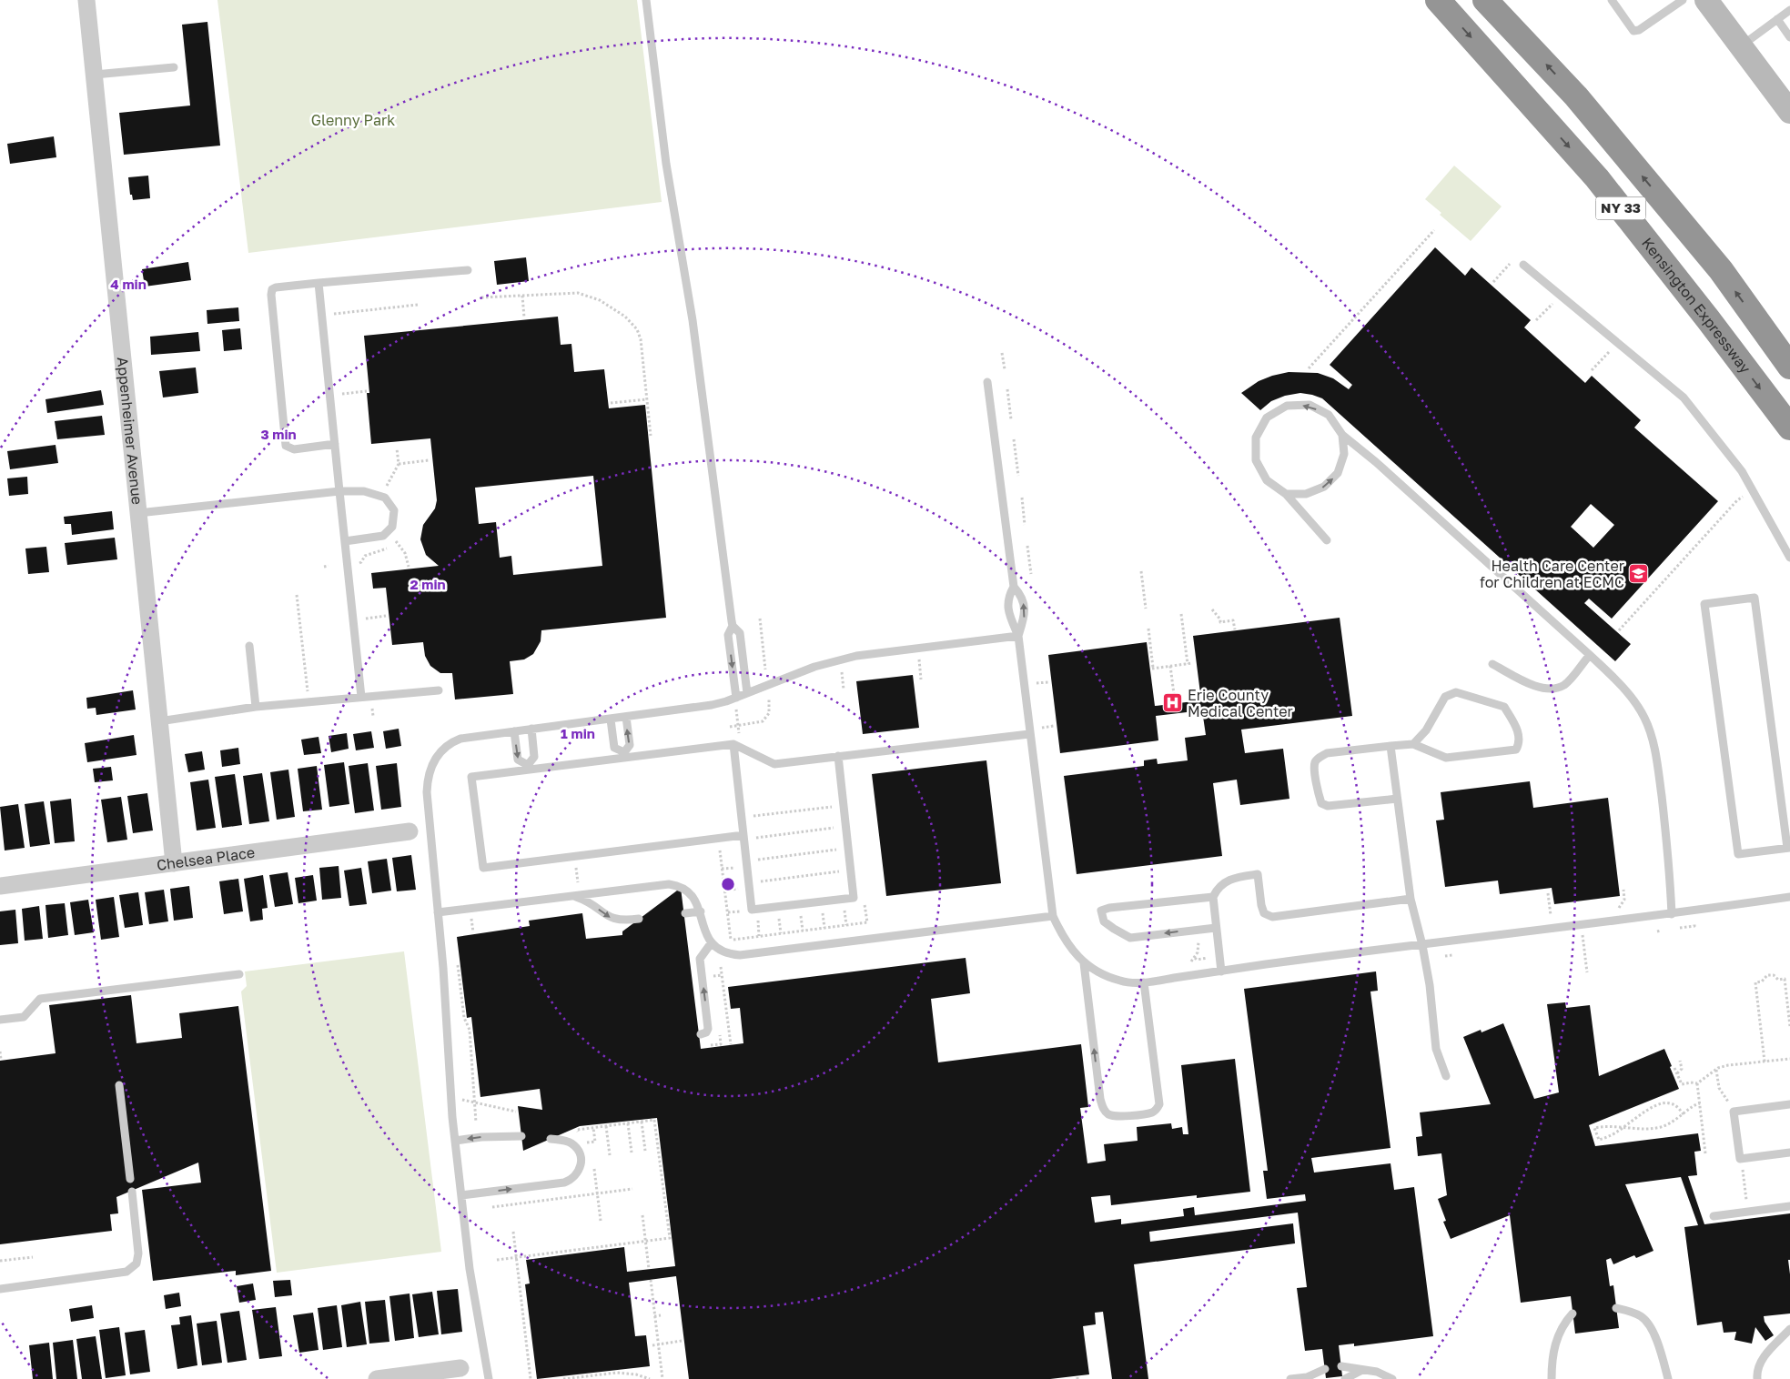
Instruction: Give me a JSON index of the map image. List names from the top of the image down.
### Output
{
  "streets": {
    "highway": ["NY 33", "Kensington Expressway"],
    "street": ["Appenheimer Avenue", "Chelsea Place"]
  },
  "crossings": [
    ["Appenheimer Avenue", "Chelsea Place"]
  ],
  "parks": ["Glenny Park"],
  "places": {
    "school or university": ["Health Care Center for Children at ECMC"],
    "hospital": ["Erie County Medical Center"]
  },
  "rings": [
    "4 min",
    "3 min",
    "2 min",
    "1 min"
  ]
}
